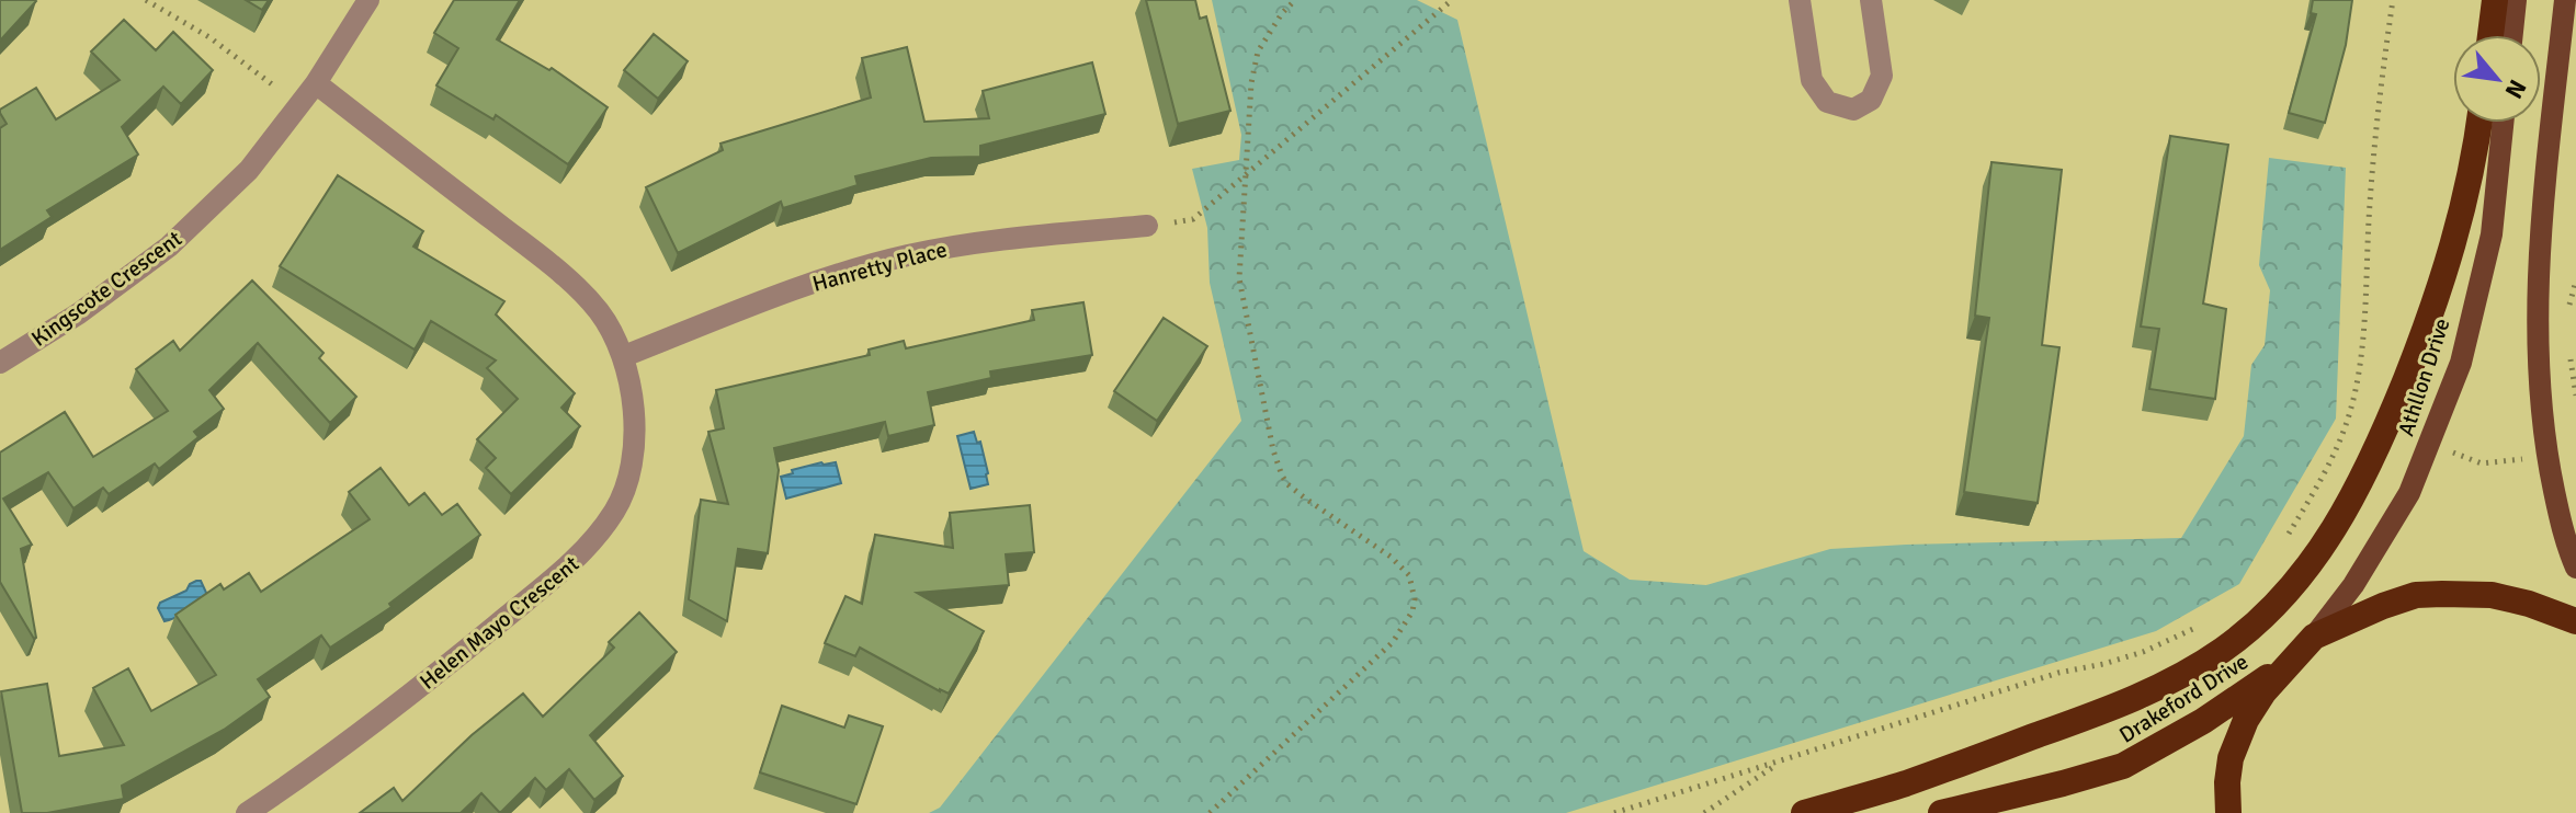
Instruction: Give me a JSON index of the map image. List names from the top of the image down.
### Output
{
  "streets": {
    "highway": ["Drakeford Drive"],
    "main road": ["Athllon Drive"],
    "street": ["Hanretty Place", "Kingscote Crescent", "Helen Mayo Crescent"]
  },
  "crossings": [
    ["Hanretty Place", "Helen Mayo Crescent"],
    ["Kingscote Crescent", "Helen Mayo Crescent"]
  ],
  "north": "bottom right"
}
